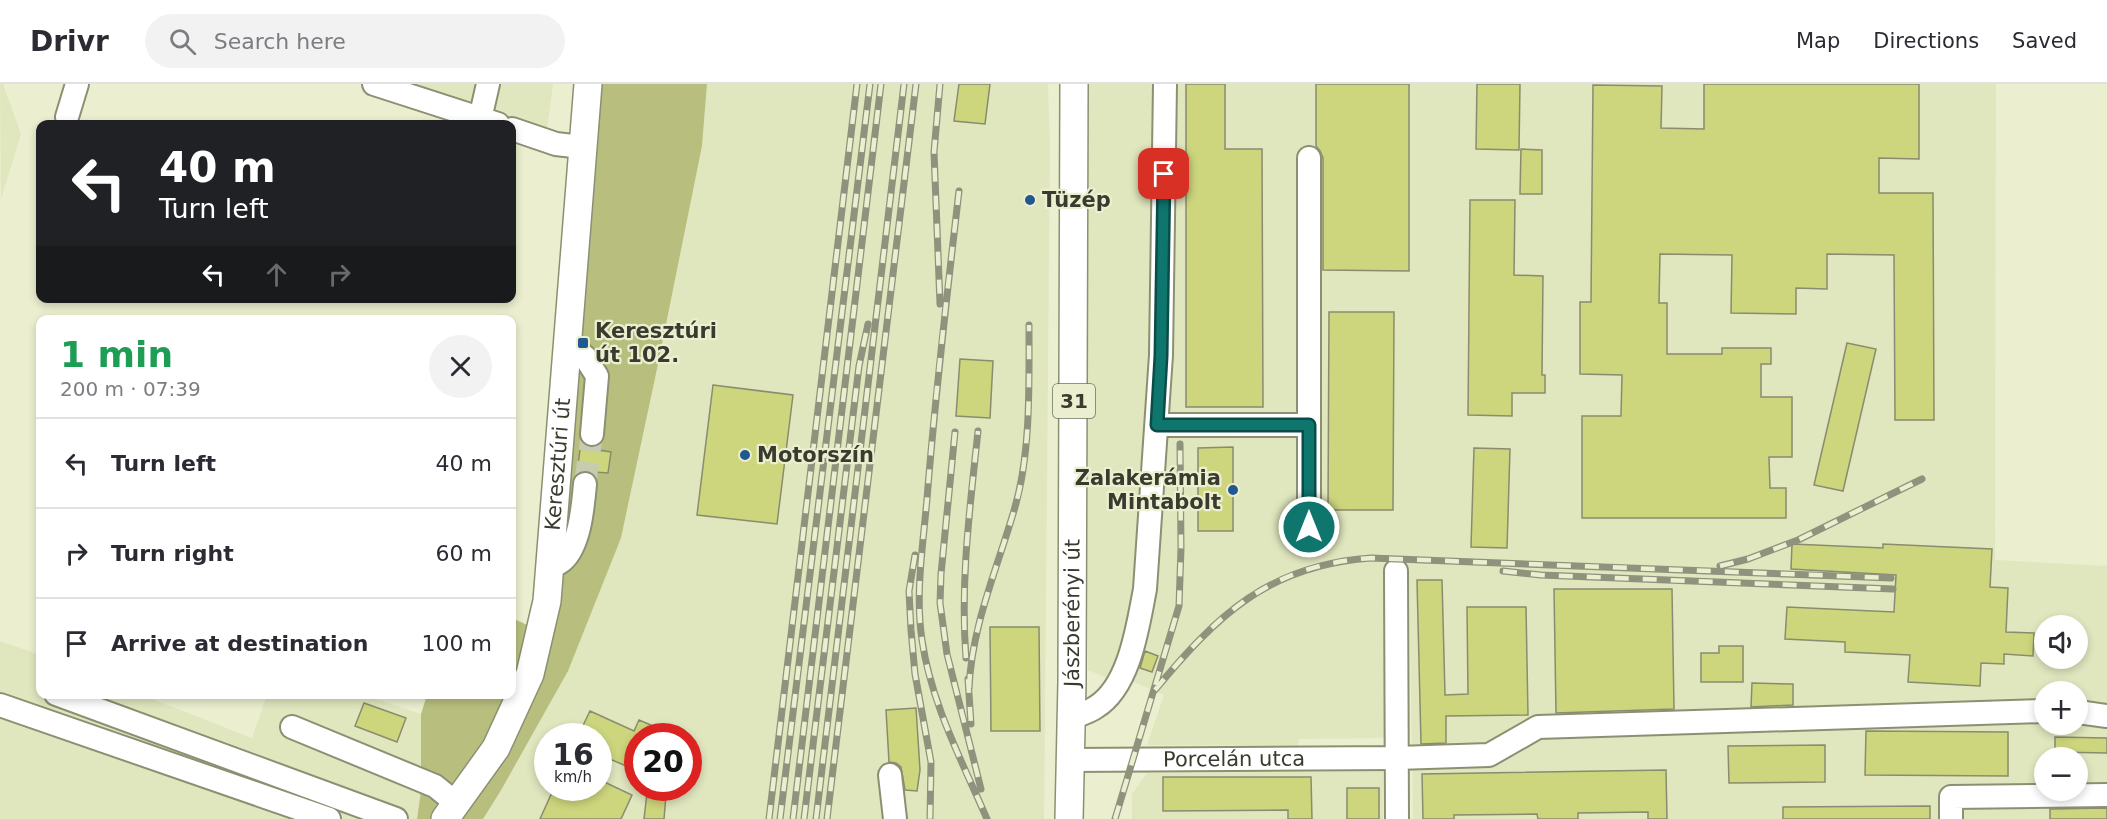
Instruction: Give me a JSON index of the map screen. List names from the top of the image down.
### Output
{
  "streets": {
    "main road": ["31", "Keresztúri út", "Jászberényi út"],
    "street": ["Porcelán utca"]
  },
  "crossings": [
    ["Jászberényi út", "Porcelán utca"]
  ],
  "places": {
    "other": ["Tüzép", "Motorszín", "Zalakerámia Mintabolt"],
    "transit": ["Keresztúri út 102."]
  },
  "page": {
    "header": "Drivr",
    "search": "Search here",
    "nav": ["Map", "Directions", "Saved"],
    "turn": ["40 m", "Turn left"],
    "heading": ["1 min", "200 m · 07:39"],
    "list": [
      {
        "name": "Turn left",
        "value": "40 m"
      },
      {
        "name": "Turn right",
        "value": "60 m"
      },
      {
        "name": "Arrive at destination",
        "value": "100 m"
      }
    ],
    "map_buttons": ["+", "−"],
    "speed": "16 km/h",
    "limit": "20"
  }
}
